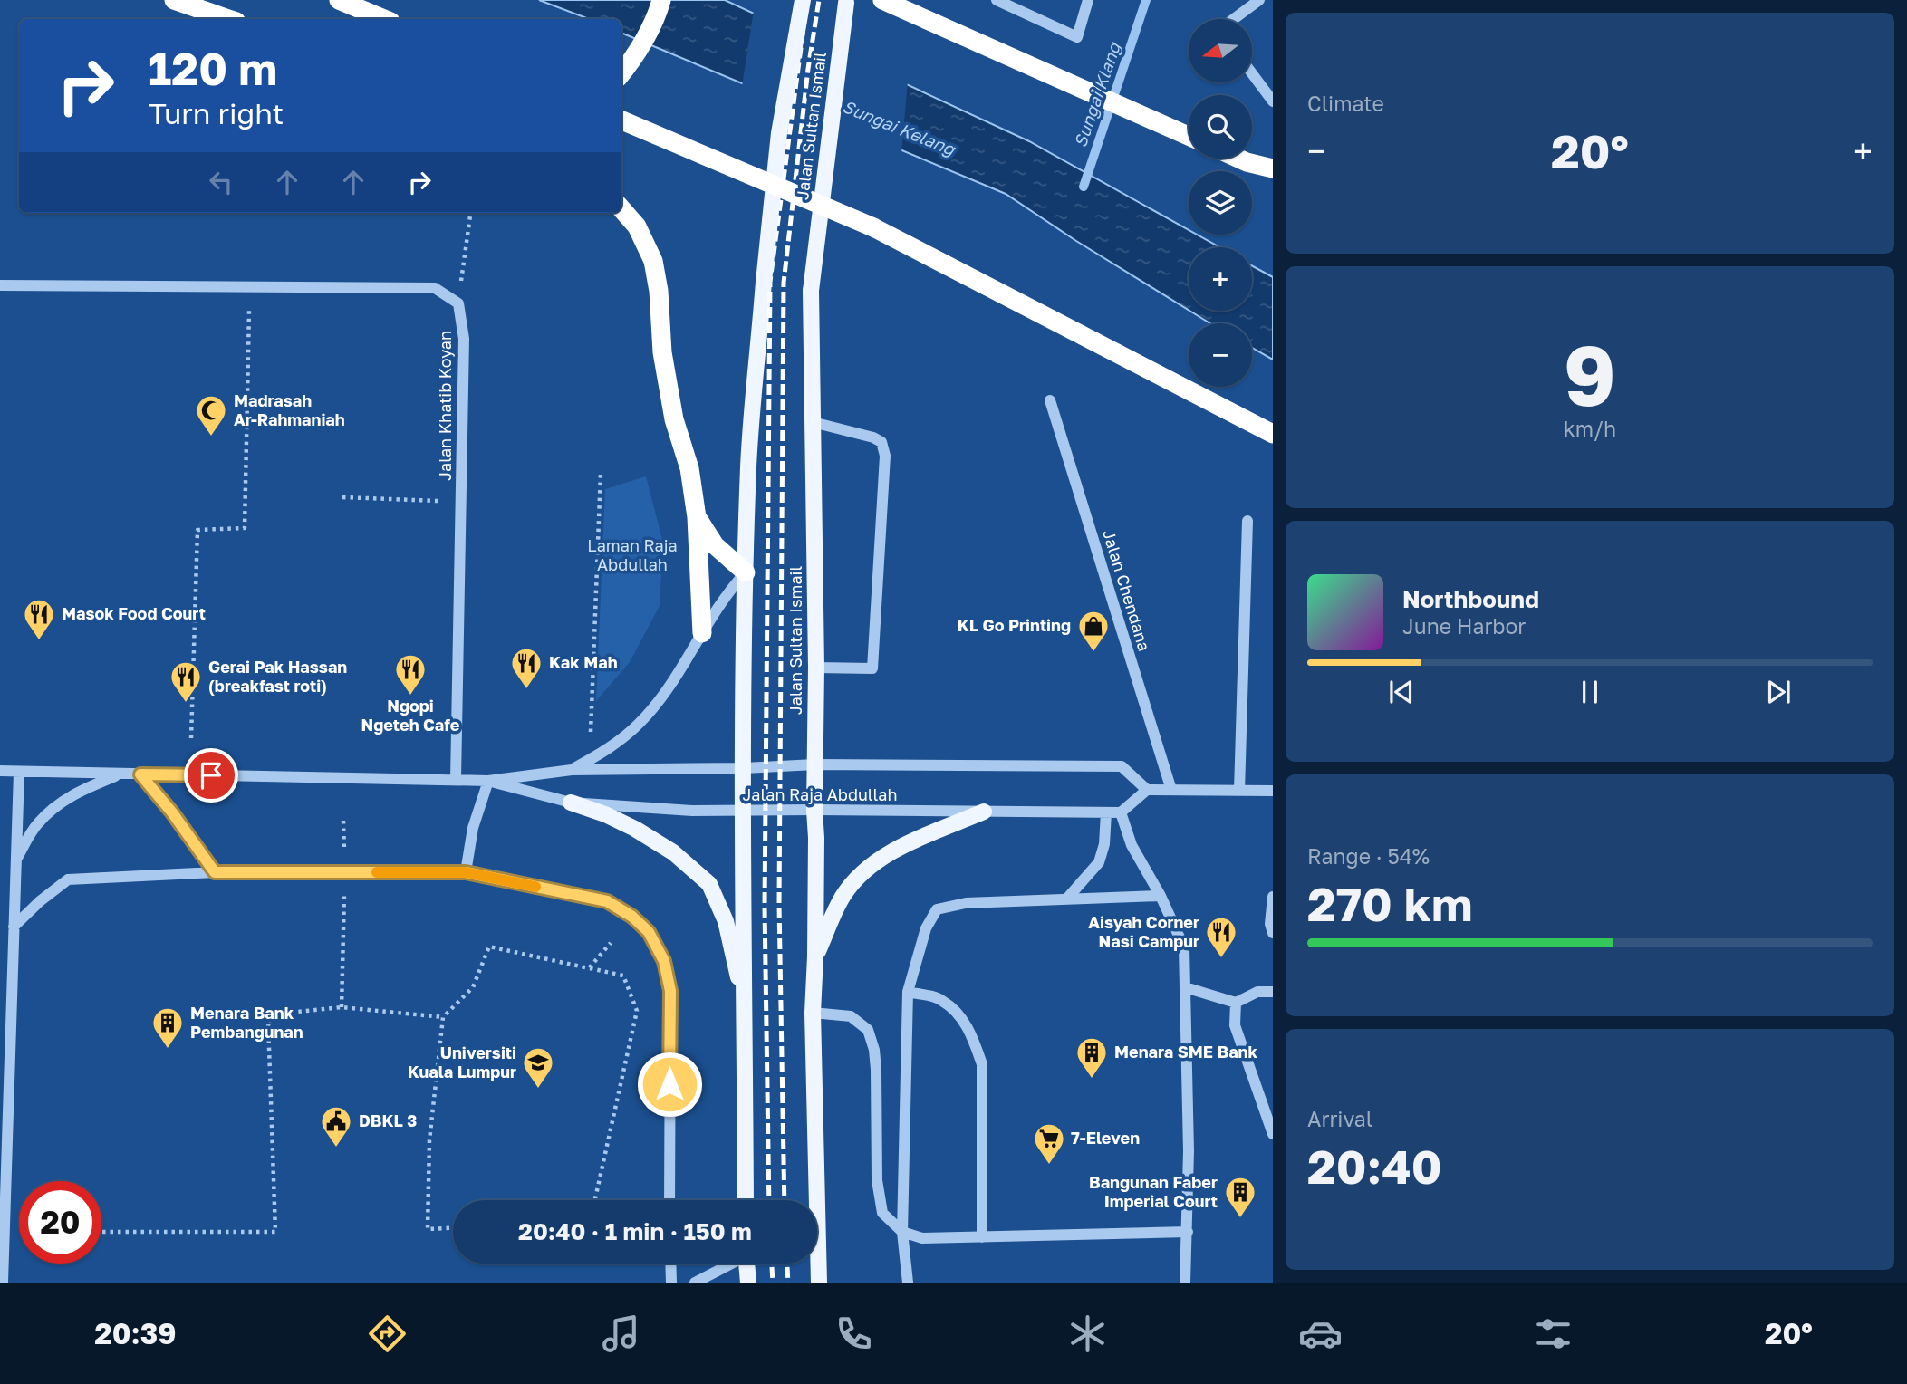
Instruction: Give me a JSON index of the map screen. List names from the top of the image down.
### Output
{
  "streets": {
    "main road": ["Jalan Sultan Ismail"],
    "street": ["Jalan Khatib Koyan", "Jalan Chendana", "Jalan Raja Abdullah"]
  },
  "crossings": [
    ["Jalan Sultan Ismail", "Jalan Raja Abdullah"],
    ["Jalan Khatib Koyan", "Jalan Raja Abdullah"]
  ],
  "water": ["Sungai Klang", "Sungai Kelang"],
  "parks": ["Laman Raja Abdullah"],
  "places": {
    "mosque": ["Madrasah Ar-Rahmaniah"],
    "restaurant": [
      "Masok Food Court",
      "Kak Mah",
      "Ngopi Ngeteh Cafe",
      "Gerai Pak Hassan (breakfast roti)",
      "Aisyah Corner Nasi Campur"
    ],
    "shop": ["KL Go Printing"],
    "building": ["Menara Bank Pembangunan", "Menara SME Bank", "Bangunan Faber Imperial Court"],
    "school or university": ["Universiti Kuala Lumpur"],
    "public building": ["DBKL 3"],
    "supermarket": ["7-Eleven"]
  },
  "north": "left",
  "page": {
    "tile": [
      "Climate",
      ["9", "km/h"],
      ["Range · 54%", "270 km"],
      ["Arrival", "20:40"]
    ],
    "map_buttons": ["+", "−"],
    "turn": ["120 m", "Turn right"],
    "heat": ["−", "20°", "+"],
    "song": ["Northbound", "June Harbor"],
    "limit": "20",
    "trip": "20:40 · 1 min · 150 m",
    "tabs": ["20:39", "20°"]
  }
}
